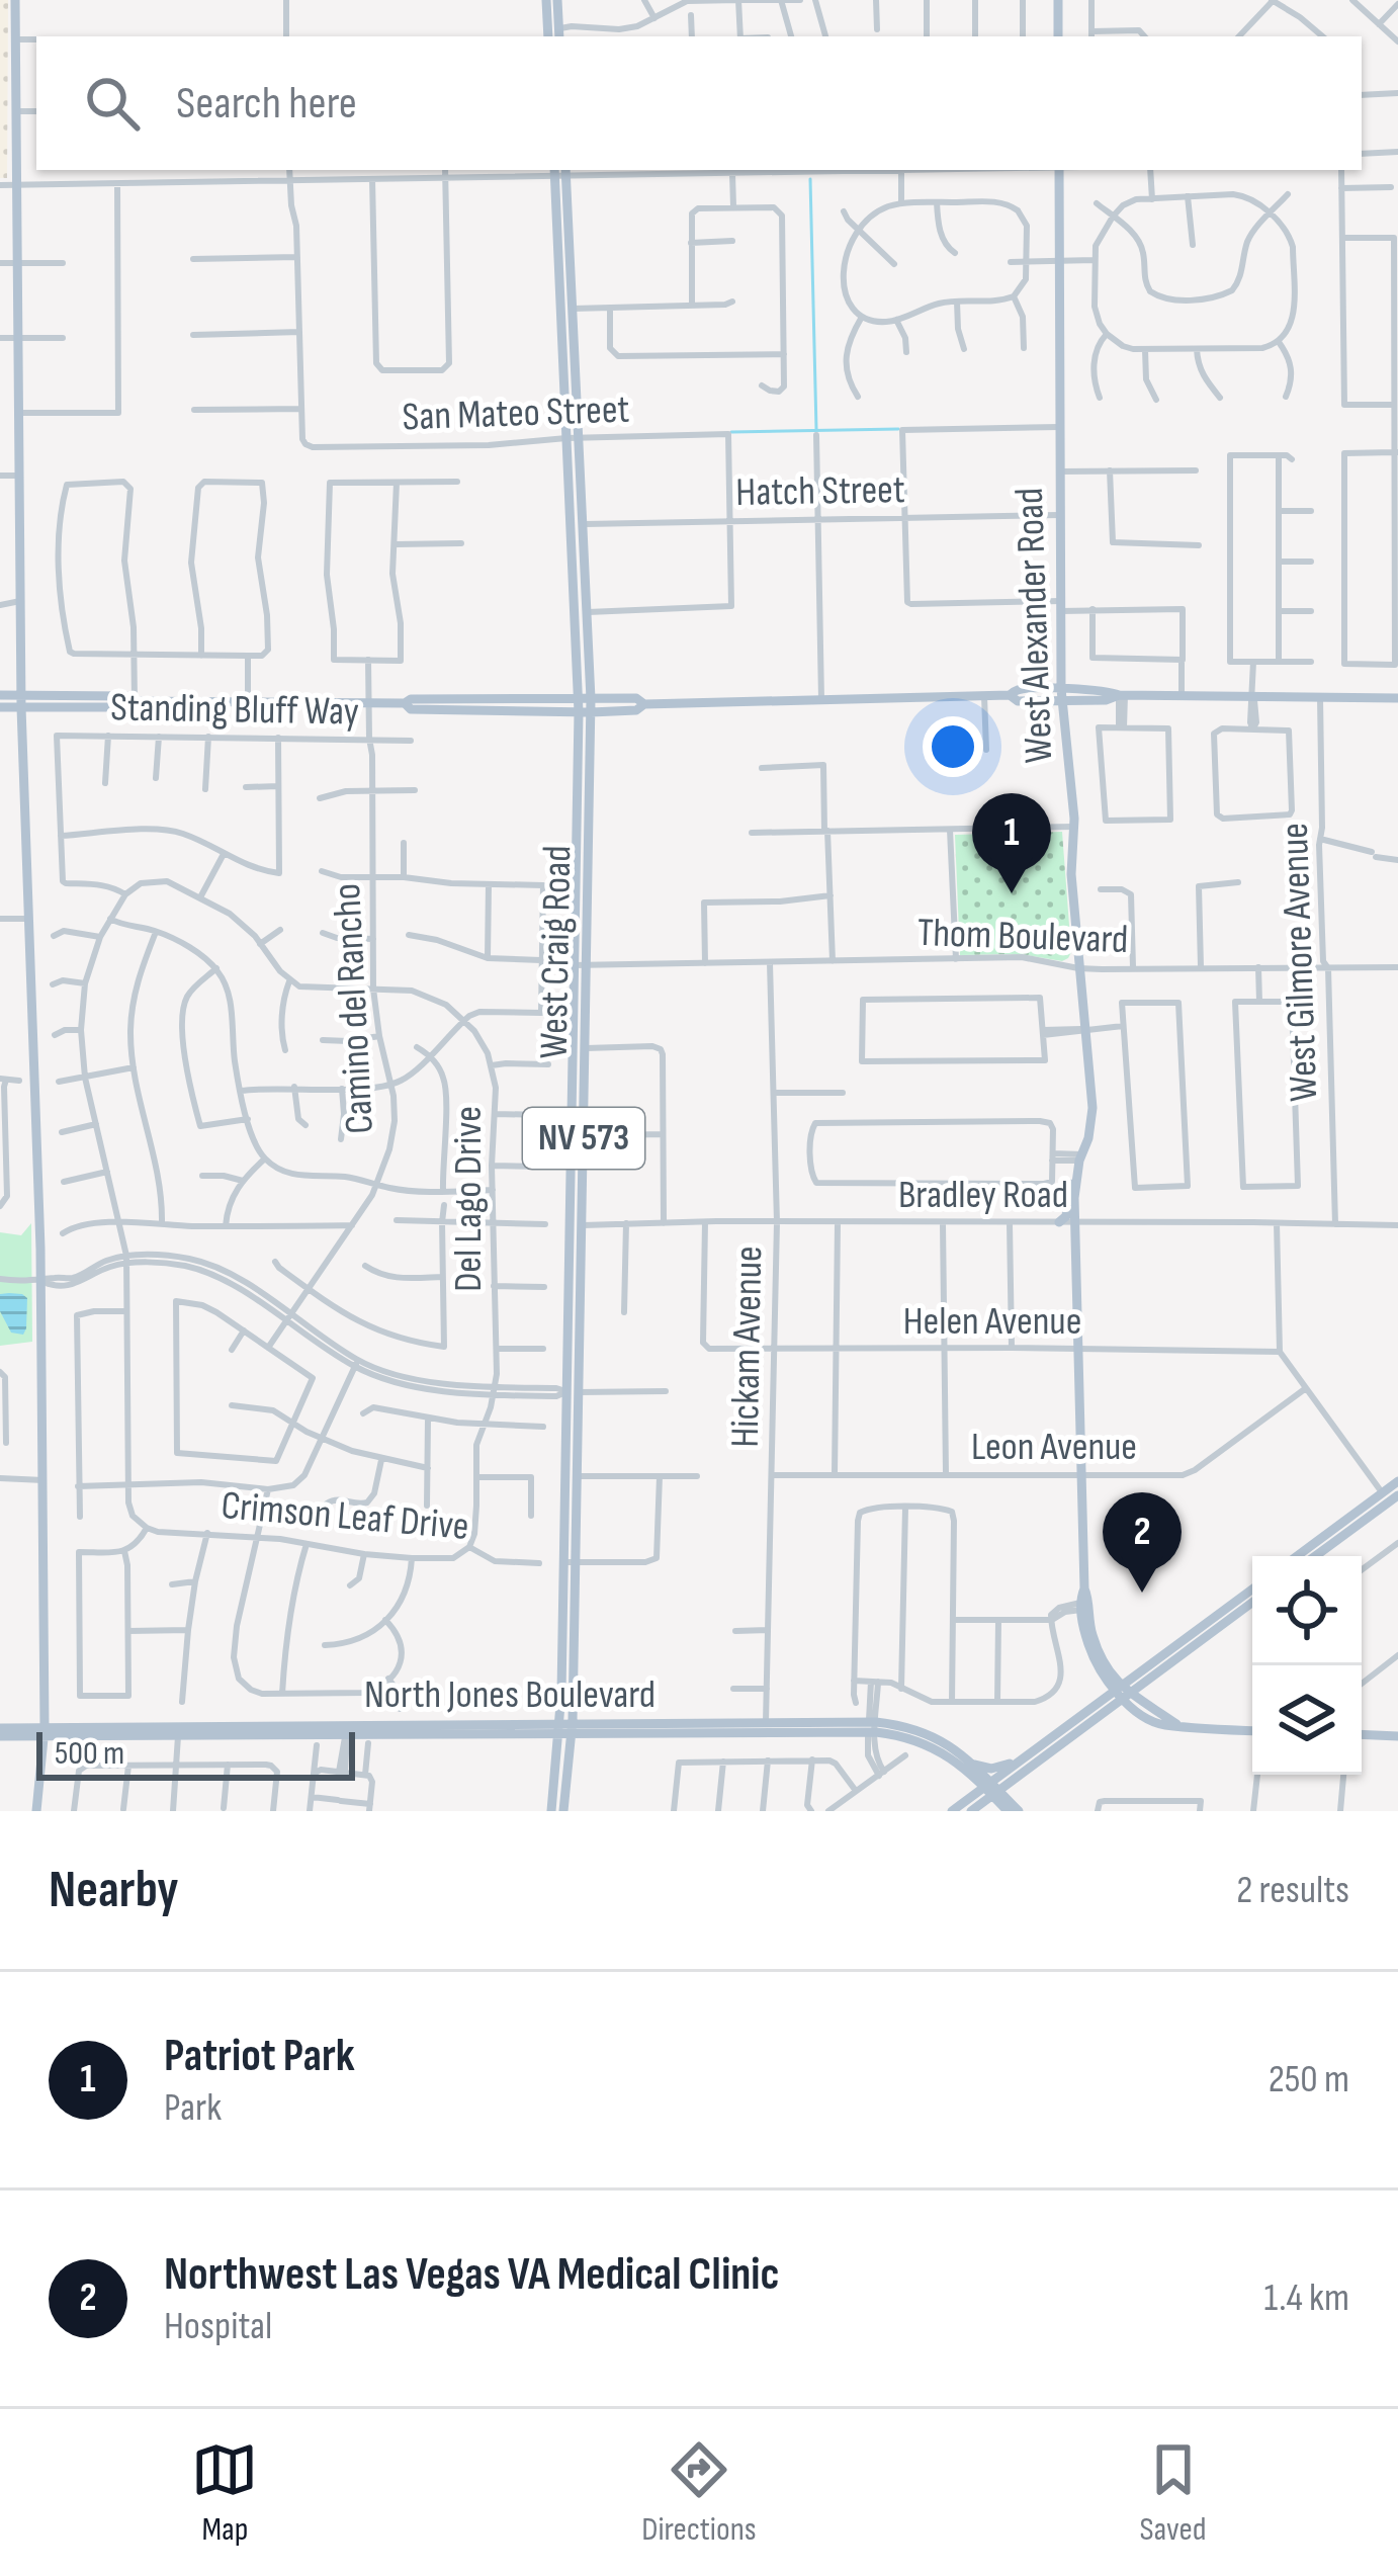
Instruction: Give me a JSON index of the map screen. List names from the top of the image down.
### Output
{
  "streets": {
    "main road": [
      "West Alexander Road",
      "West Craig Road",
      "NV 573",
      "North Jones Boulevard"
    ],
    "street": [
      "San Mateo Street",
      "Hatch Street",
      "Standing Bluff Way",
      "Thom Boulevard",
      "West Gilmore Avenue",
      "Camino del Rancho",
      "Bradley Road",
      "Del Lago Drive",
      "Helen Avenue",
      "Hickam Avenue",
      "Leon Avenue",
      "Crimson Leaf Drive"
    ]
  },
  "crossings": [
    ["San Mateo Street", "Hatch Street"],
    ["San Mateo Street", "West Craig Road"],
    ["Hatch Street", "West Alexander Road"],
    ["Hatch Street", "West Craig Road"],
    ["West Alexander Road", "Thom Boulevard"],
    ["West Alexander Road", "Bradley Road"],
    ["West Alexander Road", "Helen Avenue"],
    ["West Alexander Road", "Leon Avenue"],
    ["Standing Bluff Way", "Camino del Rancho"],
    ["Thom Boulevard", "West Craig Road"],
    ["Thom Boulevard", "West Gilmore Avenue"],
    ["Thom Boulevard", "Hickam Avenue"],
    ["West Craig Road", "Bradley Road"],
    ["West Craig Road", "North Jones Boulevard"],
    ["West Gilmore Avenue", "Bradley Road"],
    ["Bradley Road", "Helen Avenue"],
    ["Bradley Road", "Hickam Avenue"],
    ["Helen Avenue", "Hickam Avenue"],
    ["Hickam Avenue", "Leon Avenue"],
    ["Hickam Avenue", "North Jones Boulevard"]
  ],
  "scale_bar": "500 m",
  "page": {
    "search": "Search here",
    "pins": ["1", "2"],
    "scale": "500 m",
    "heading": ["Nearby", "2 results"],
    "list": [
      {
        "mark": "1",
        "name": "Patriot Park",
        "note": "Park",
        "value": "250 m"
      },
      {
        "mark": "2",
        "name": "Northwest Las Vegas VA Medical Clinic",
        "note": "Hospital",
        "value": "1.4 km"
      }
    ],
    "nav": ["Map", "Directions", "Saved"]
  }
}
